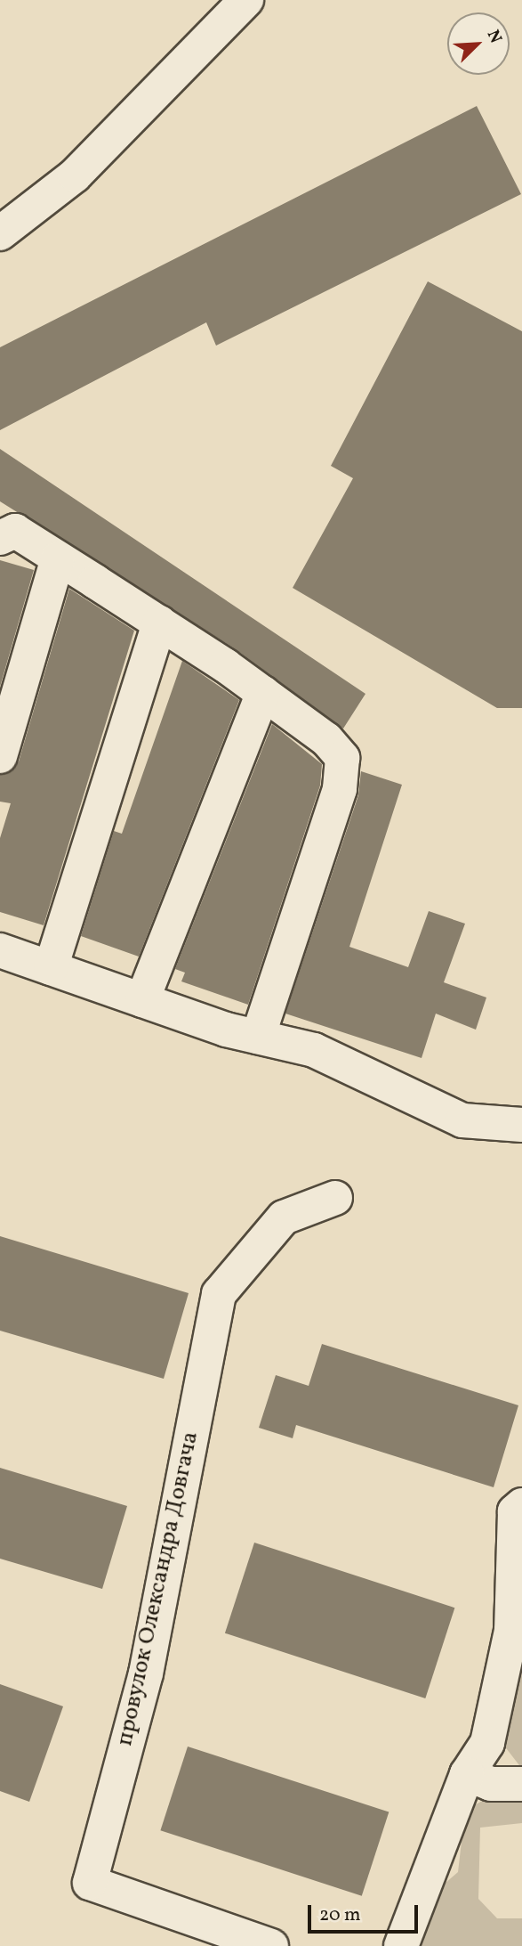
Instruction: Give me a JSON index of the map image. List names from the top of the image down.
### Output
{
  "streets": {
    "lane": ["провулок Олександра Довгача"]
  },
  "scale_bar": "20 m",
  "north": "top right"
}
